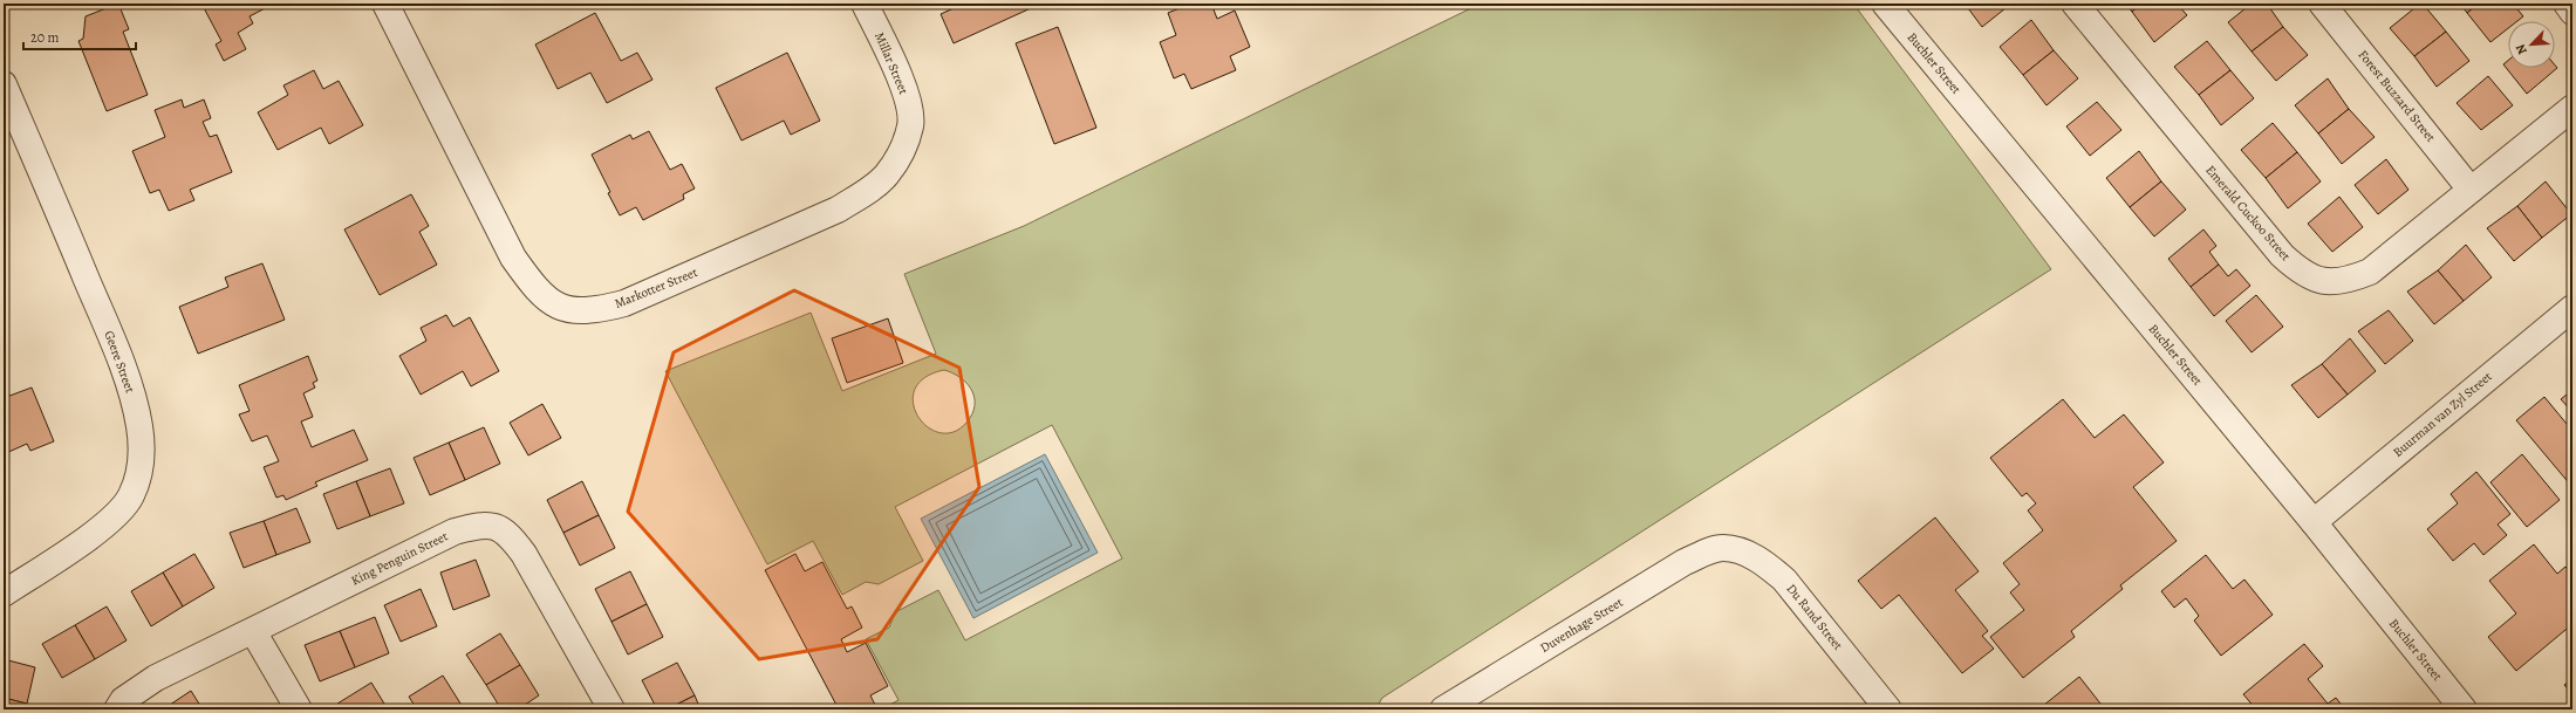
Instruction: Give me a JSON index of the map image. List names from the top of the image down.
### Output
{
  "streets": {
    "street": [
      "Millar Street",
      "Buchler Street",
      "Forest Buzzard Street",
      "Emerald Cuckoo Street",
      "Markotter Street",
      "Geere Street",
      "Buurman van Zyl Street",
      "King Penguin Street",
      "Du Rand Street",
      "Duvenhage Street"
    ]
  },
  "crossings": [
    ["Millar Street", "Markotter Street"],
    ["Buchler Street", "Buurman van Zyl Street"],
    ["Forest Buzzard Street", "Emerald Cuckoo Street"],
    ["Du Rand Street", "Duvenhage Street"]
  ],
  "scale_bar": "20 m",
  "north": "bottom left"
}
